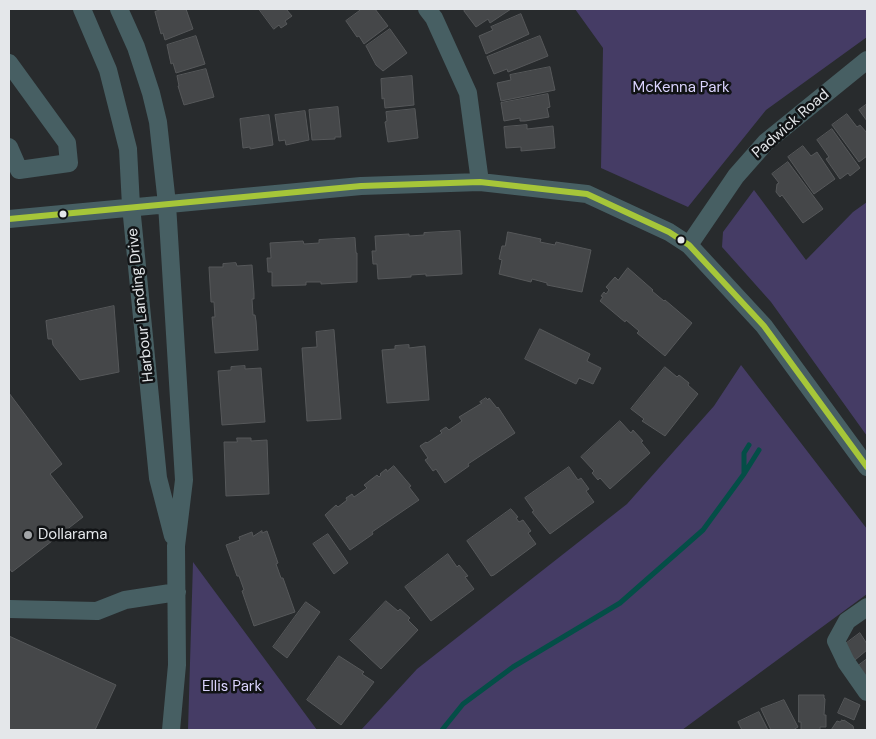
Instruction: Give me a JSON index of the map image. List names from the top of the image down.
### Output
{
  "streets": {
    "street": ["Padwick Road", "Harbour Landing Drive"]
  },
  "parks": ["McKenna Park", "Ellis Park"],
  "places": ["Dollarama"]
}
